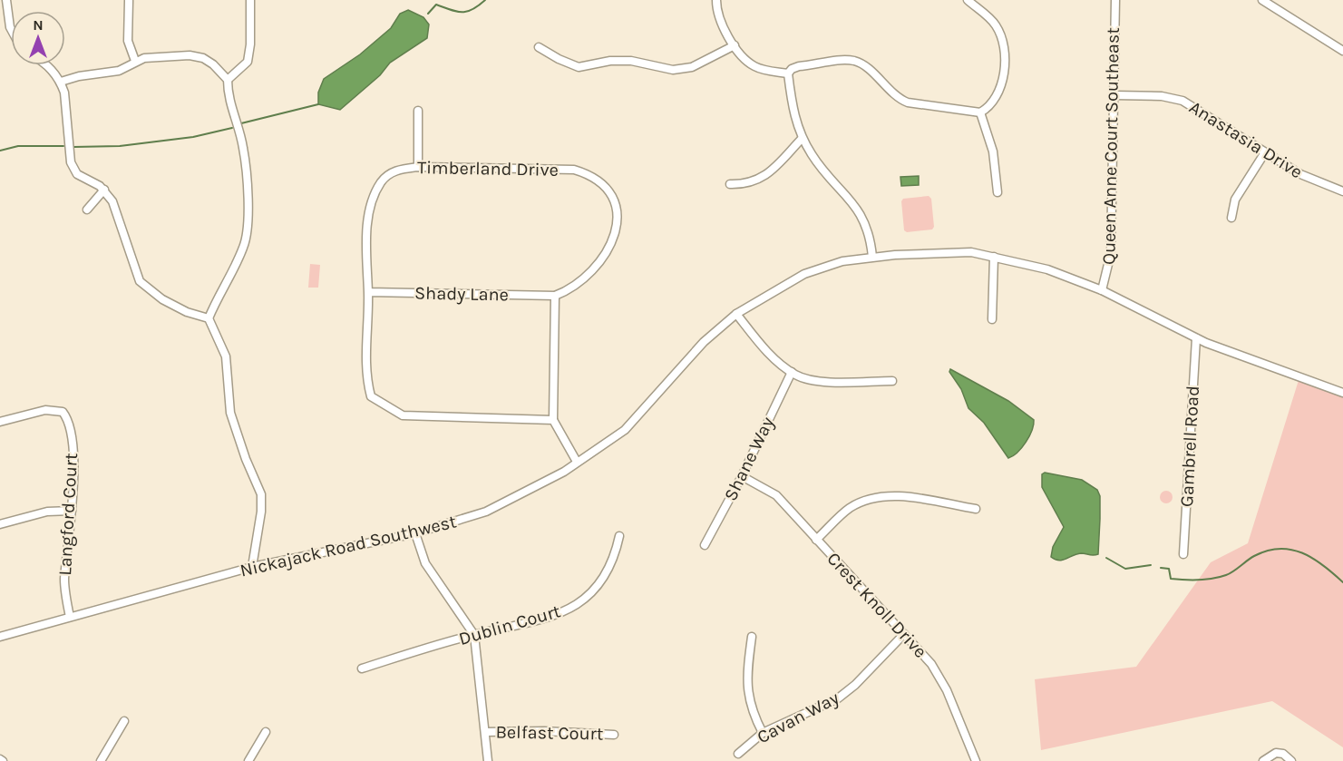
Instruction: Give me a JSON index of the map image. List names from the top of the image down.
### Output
{
  "streets": {
    "street": [
      "Anastasia Drive",
      "Queen Anne Court Southeast",
      "Timberland Drive",
      "Shady Lane",
      "Gambrell Road",
      "Shane Way",
      "Langford Court",
      "Nickajack Road Southwest",
      "Crest Knoll Drive",
      "Dublin Court",
      "Cavan Way",
      "Belfast Court"
    ]
  },
  "crossings": [
    ["Anastasia Drive", "Queen Anne Court Southeast"],
    ["Queen Anne Court Southeast", "Nickajack Road Southwest"],
    ["Timberland Drive", "Shady Lane"],
    ["Gambrell Road", "Nickajack Road Southwest"],
    ["Shane Way", "Crest Knoll Drive"],
    ["Langford Court", "Nickajack Road Southwest"],
    ["Crest Knoll Drive", "Cavan Way"]
  ],
  "north": "top"
}
